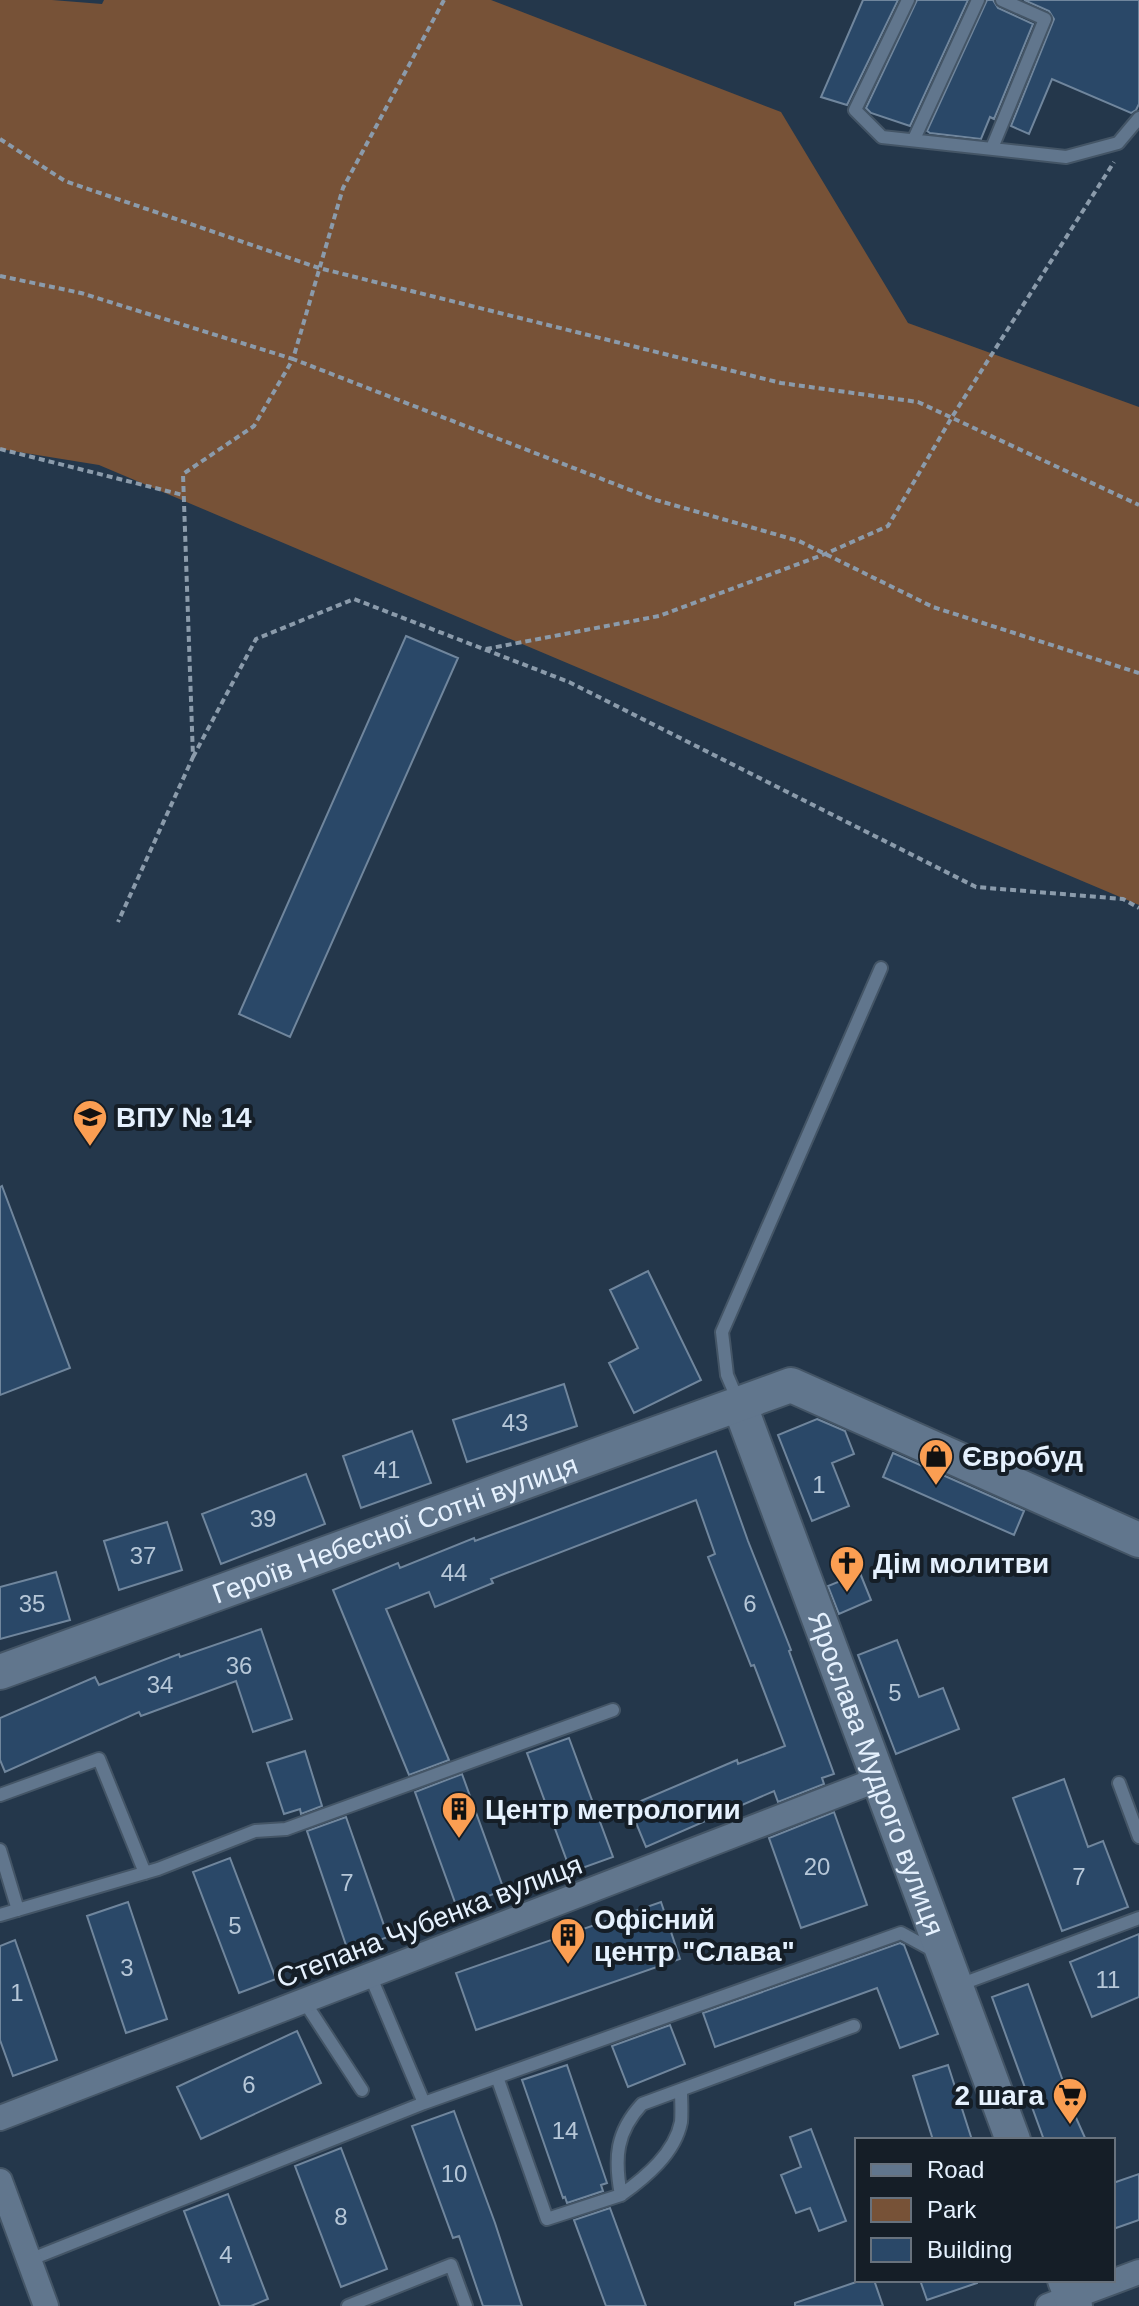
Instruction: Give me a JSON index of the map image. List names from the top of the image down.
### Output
{
  "streets": {
    "street": ["Героїв Небесної Сотні вулиця", "Ярослава Мудрого вулиця", "Степана Чубенка вулиця"]
  },
  "crossings": [
    ["Героїв Небесної Сотні вулиця", "Ярослава Мудрого вулиця"],
    ["Ярослава Мудрого вулиця", "Степана Чубенка вулиця"]
  ],
  "places": {
    "school or university": ["ВПУ № 14"],
    "shop": ["Євробуд"],
    "church": ["Дім молитви"],
    "building": ["Центр метрологии", "Офісний центр \"Слава\""],
    "supermarket": ["2 шага"]
  },
  "house_numbers": [
    "43",
    "41",
    "1",
    "39",
    "37",
    "44",
    "35",
    "6",
    "36",
    "34",
    "5",
    "20",
    "7",
    "7",
    "5",
    "3",
    "11",
    "1",
    "6",
    "14",
    "10",
    "8",
    "4"
  ],
  "legend": ["Road", "Park", "Building"]
}
